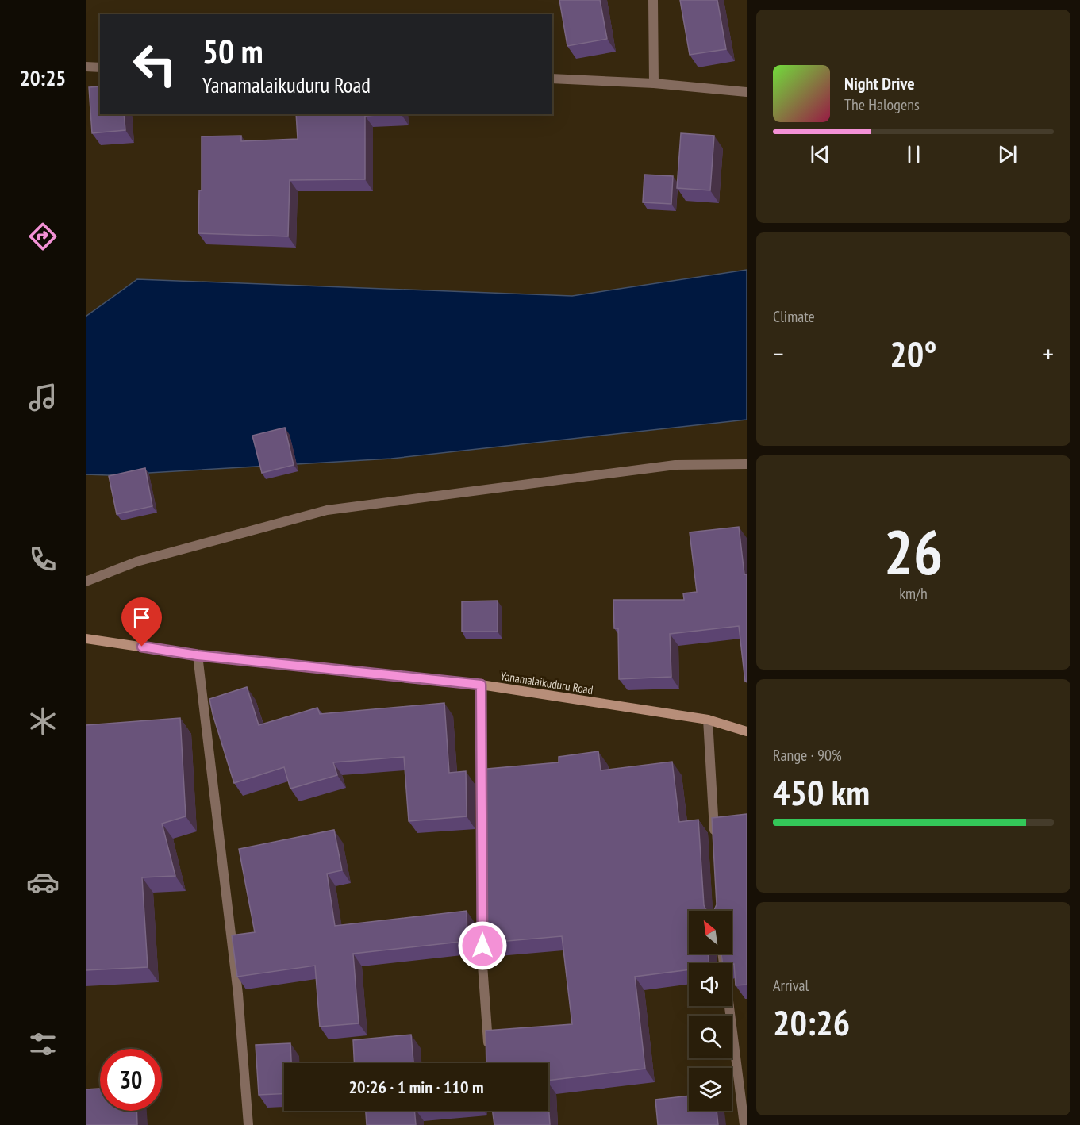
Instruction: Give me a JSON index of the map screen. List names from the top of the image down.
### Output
{
  "streets": {
    "street": ["Yanamalaikuduru Road"]
  },
  "north": "top left",
  "page": {
    "tabs": "20:25",
    "turn": ["50 m", "Yanamalaikuduru Road"],
    "song": ["Night Drive", "The Halogens"],
    "tile": [
      "Climate",
      ["26", "km/h"],
      ["Range · 90%", "450 km"],
      ["Arrival", "20:26"]
    ],
    "heat": ["−", "20°", "+"],
    "limit": "30",
    "trip": "20:26 · 1 min · 110 m"
  }
}
